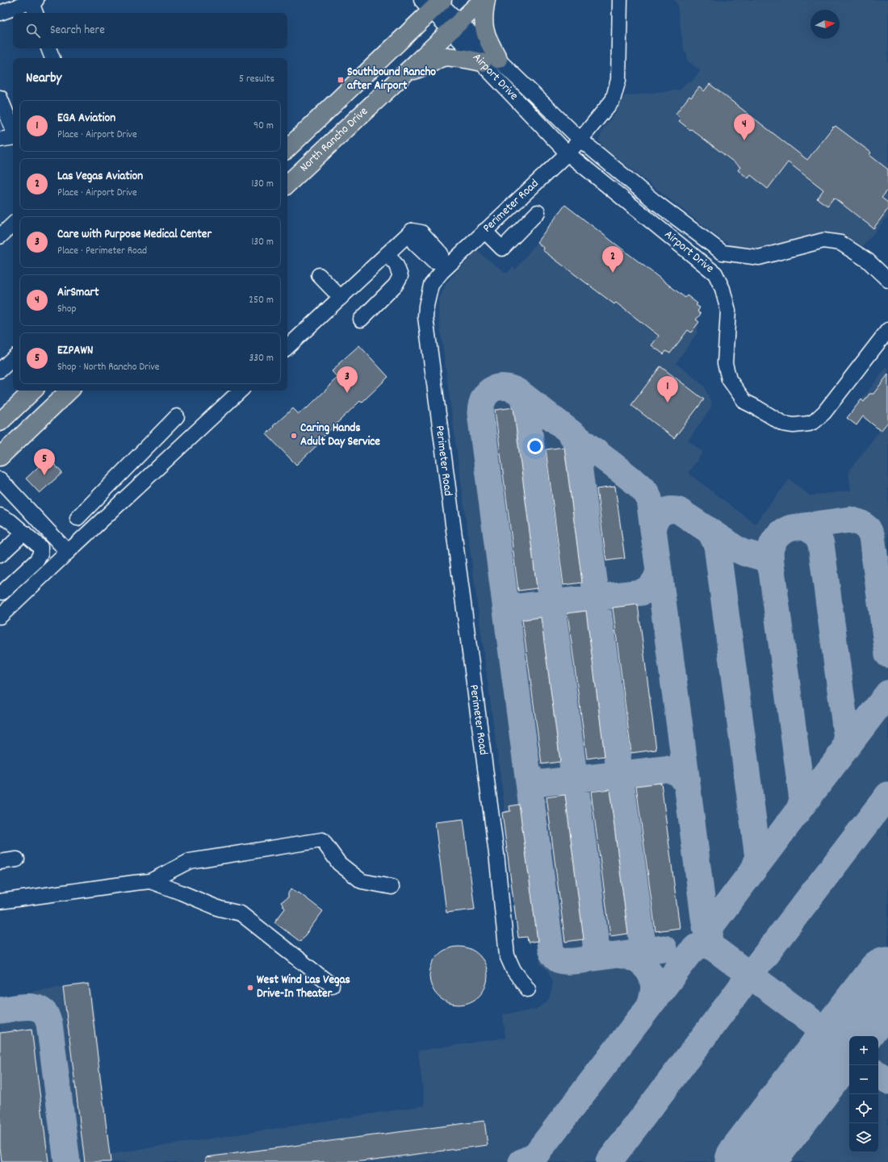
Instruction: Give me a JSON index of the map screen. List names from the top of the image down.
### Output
{
  "streets": {
    "main road": ["North Rancho Drive"],
    "street": ["Airport Drive", "Perimeter Road"]
  },
  "crossings": [
    ["Airport Drive", "North Rancho Drive"],
    ["Airport Drive", "Perimeter Road"]
  ],
  "places": {
    "transit": ["Southbound Rancho after Airport"],
    "other": ["Caring Hands Adult Day Service", "West Wind Las Vegas Drive-In Theater"]
  },
  "north": "right",
  "page": {
    "search": "Search here",
    "heading": ["Nearby", "5 results"],
    "list": [
      {
        "mark": "1",
        "name": "EGA Aviation",
        "note": "Place · Airport Drive",
        "value": "90 m"
      },
      {
        "mark": "2",
        "name": "Las Vegas Aviation",
        "note": "Place · Airport Drive",
        "value": "130 m"
      },
      {
        "mark": "3",
        "name": "Care with Purpose Medical Center",
        "note": "Place · Perimeter Road",
        "value": "130 m"
      },
      {
        "mark": "4",
        "name": "AirSmart",
        "note": "Shop",
        "value": "250 m"
      },
      {
        "mark": "5",
        "name": "EZPAWN",
        "note": "Shop · North Rancho Drive",
        "value": "330 m"
      }
    ],
    "pins": [
      "4",
      "2",
      "3",
      "1",
      "5"
    ],
    "map_buttons": ["+", "−"]
  }
}
